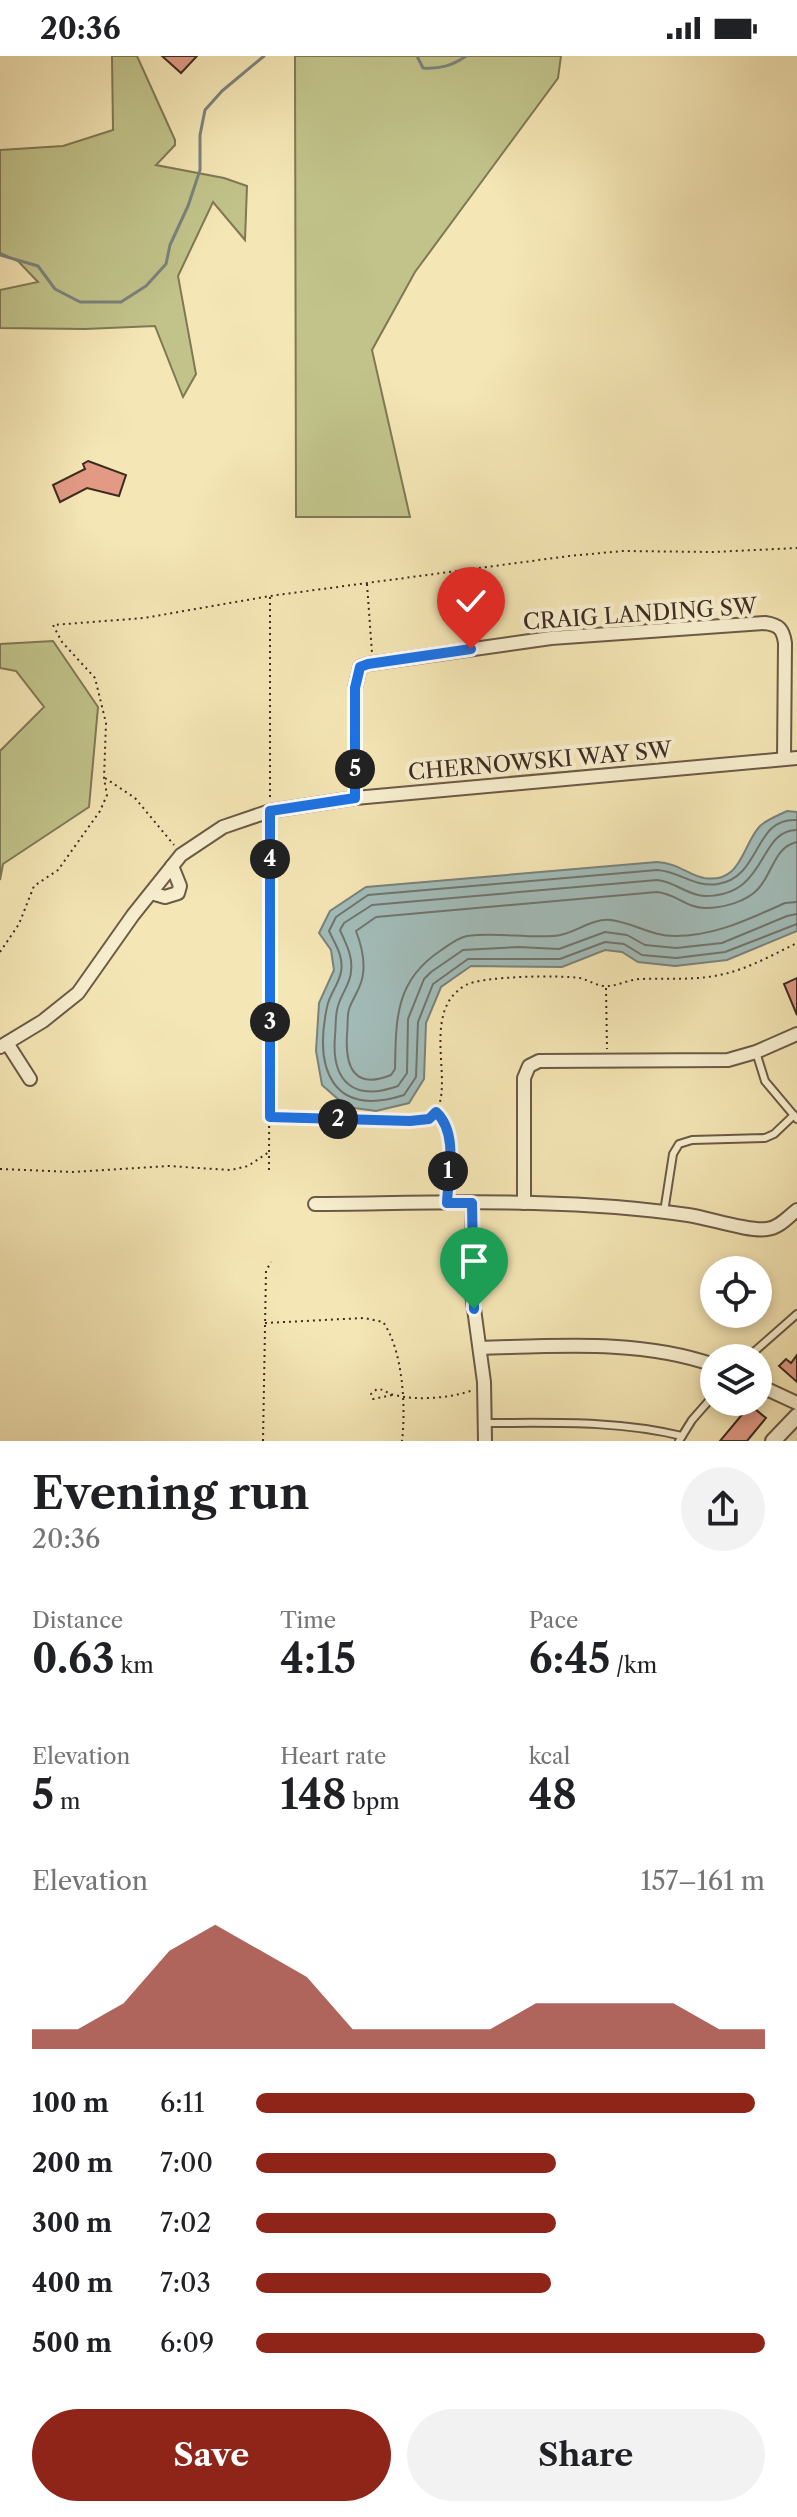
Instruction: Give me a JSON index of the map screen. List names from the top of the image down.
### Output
{
  "streets": {
    "street": ["CRAIG LANDING SW", "CHERNOWSKI WAY SW"]
  },
  "crossings": [
    ["CRAIG LANDING SW", "CHERNOWSKI WAY SW"]
  ],
  "page": {
    "status": "20:36",
    "pins": [
      "5",
      "4",
      "3",
      "2",
      "1"
    ],
    "heading": ["Evening run", "20:36"],
    "stats": [
      ["Distance", "0.63 km"],
      ["Time", "4:15"],
      ["Pace", "6:45 /km"],
      ["Elevation", "5 m"],
      ["Heart rate", "148 bpm"],
      ["kcal", "48"]
    ],
    "chart": ["Elevation", "157–161 m"],
    "list": [
      {
        "name": "100 m",
        "note": "6:11"
      },
      {
        "name": "200 m",
        "note": "7:00"
      },
      {
        "name": "300 m",
        "note": "7:02"
      },
      {
        "name": "400 m",
        "note": "7:03"
      },
      {
        "name": "500 m",
        "note": "6:09"
      }
    ],
    "buttons": ["Save", "Share"]
  }
}
